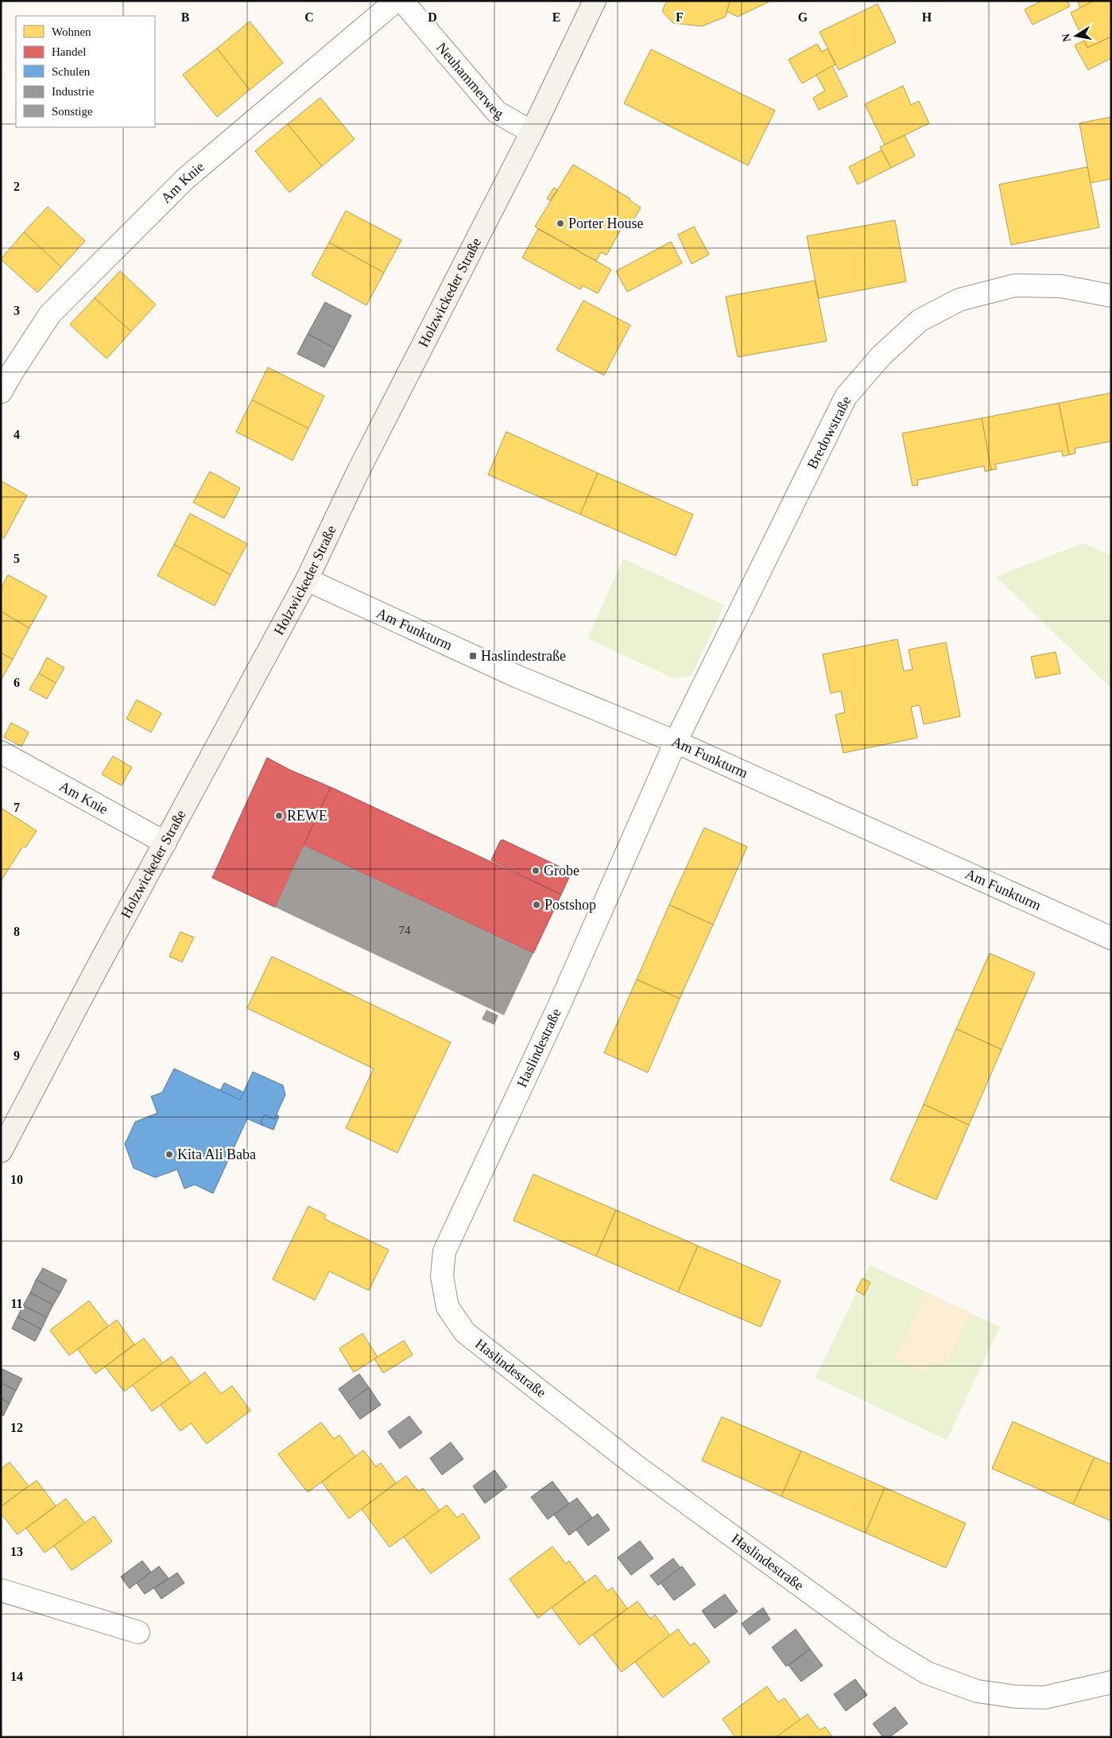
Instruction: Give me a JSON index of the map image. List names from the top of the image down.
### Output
{
  "streets": {
    "main road": ["Holzwickeder Straße"],
    "street": [
      "Neuhammerweg",
      "Am Knie",
      "Bredowstraße",
      "Am Funkturm",
      "Haslindestraße"
    ]
  },
  "crossings": [
    ["Neuhammerweg", "Holzwickeder Straße"],
    ["Am Knie", "Holzwickeder Straße"],
    ["Holzwickeder Straße", "Am Funkturm"],
    ["Bredowstraße", "Am Funkturm"],
    ["Bredowstraße", "Haslindestraße"],
    ["Am Funkturm", "Haslindestraße"]
  ],
  "places": {
    "other": [
      "Porter House",
      "REWE",
      "Grobe",
      "Postshop",
      "Kita Ali Baba"
    ],
    "transit": ["Haslindestraße"]
  },
  "house_numbers": ["74"],
  "legend": [
    "Wohnen",
    "Handel",
    "Schulen",
    "Industrie",
    "Sonstige"
  ],
  "north": "left",
  "grid": {
    "columns": [
      "B",
      "C",
      "D",
      "E",
      "F",
      "G",
      "H"
    ],
    "rows": [
      "2",
      "3",
      "4",
      "5",
      "6",
      "7",
      "8",
      "9",
      "10",
      "11",
      "12",
      "13",
      "14"
    ]
  }
}
